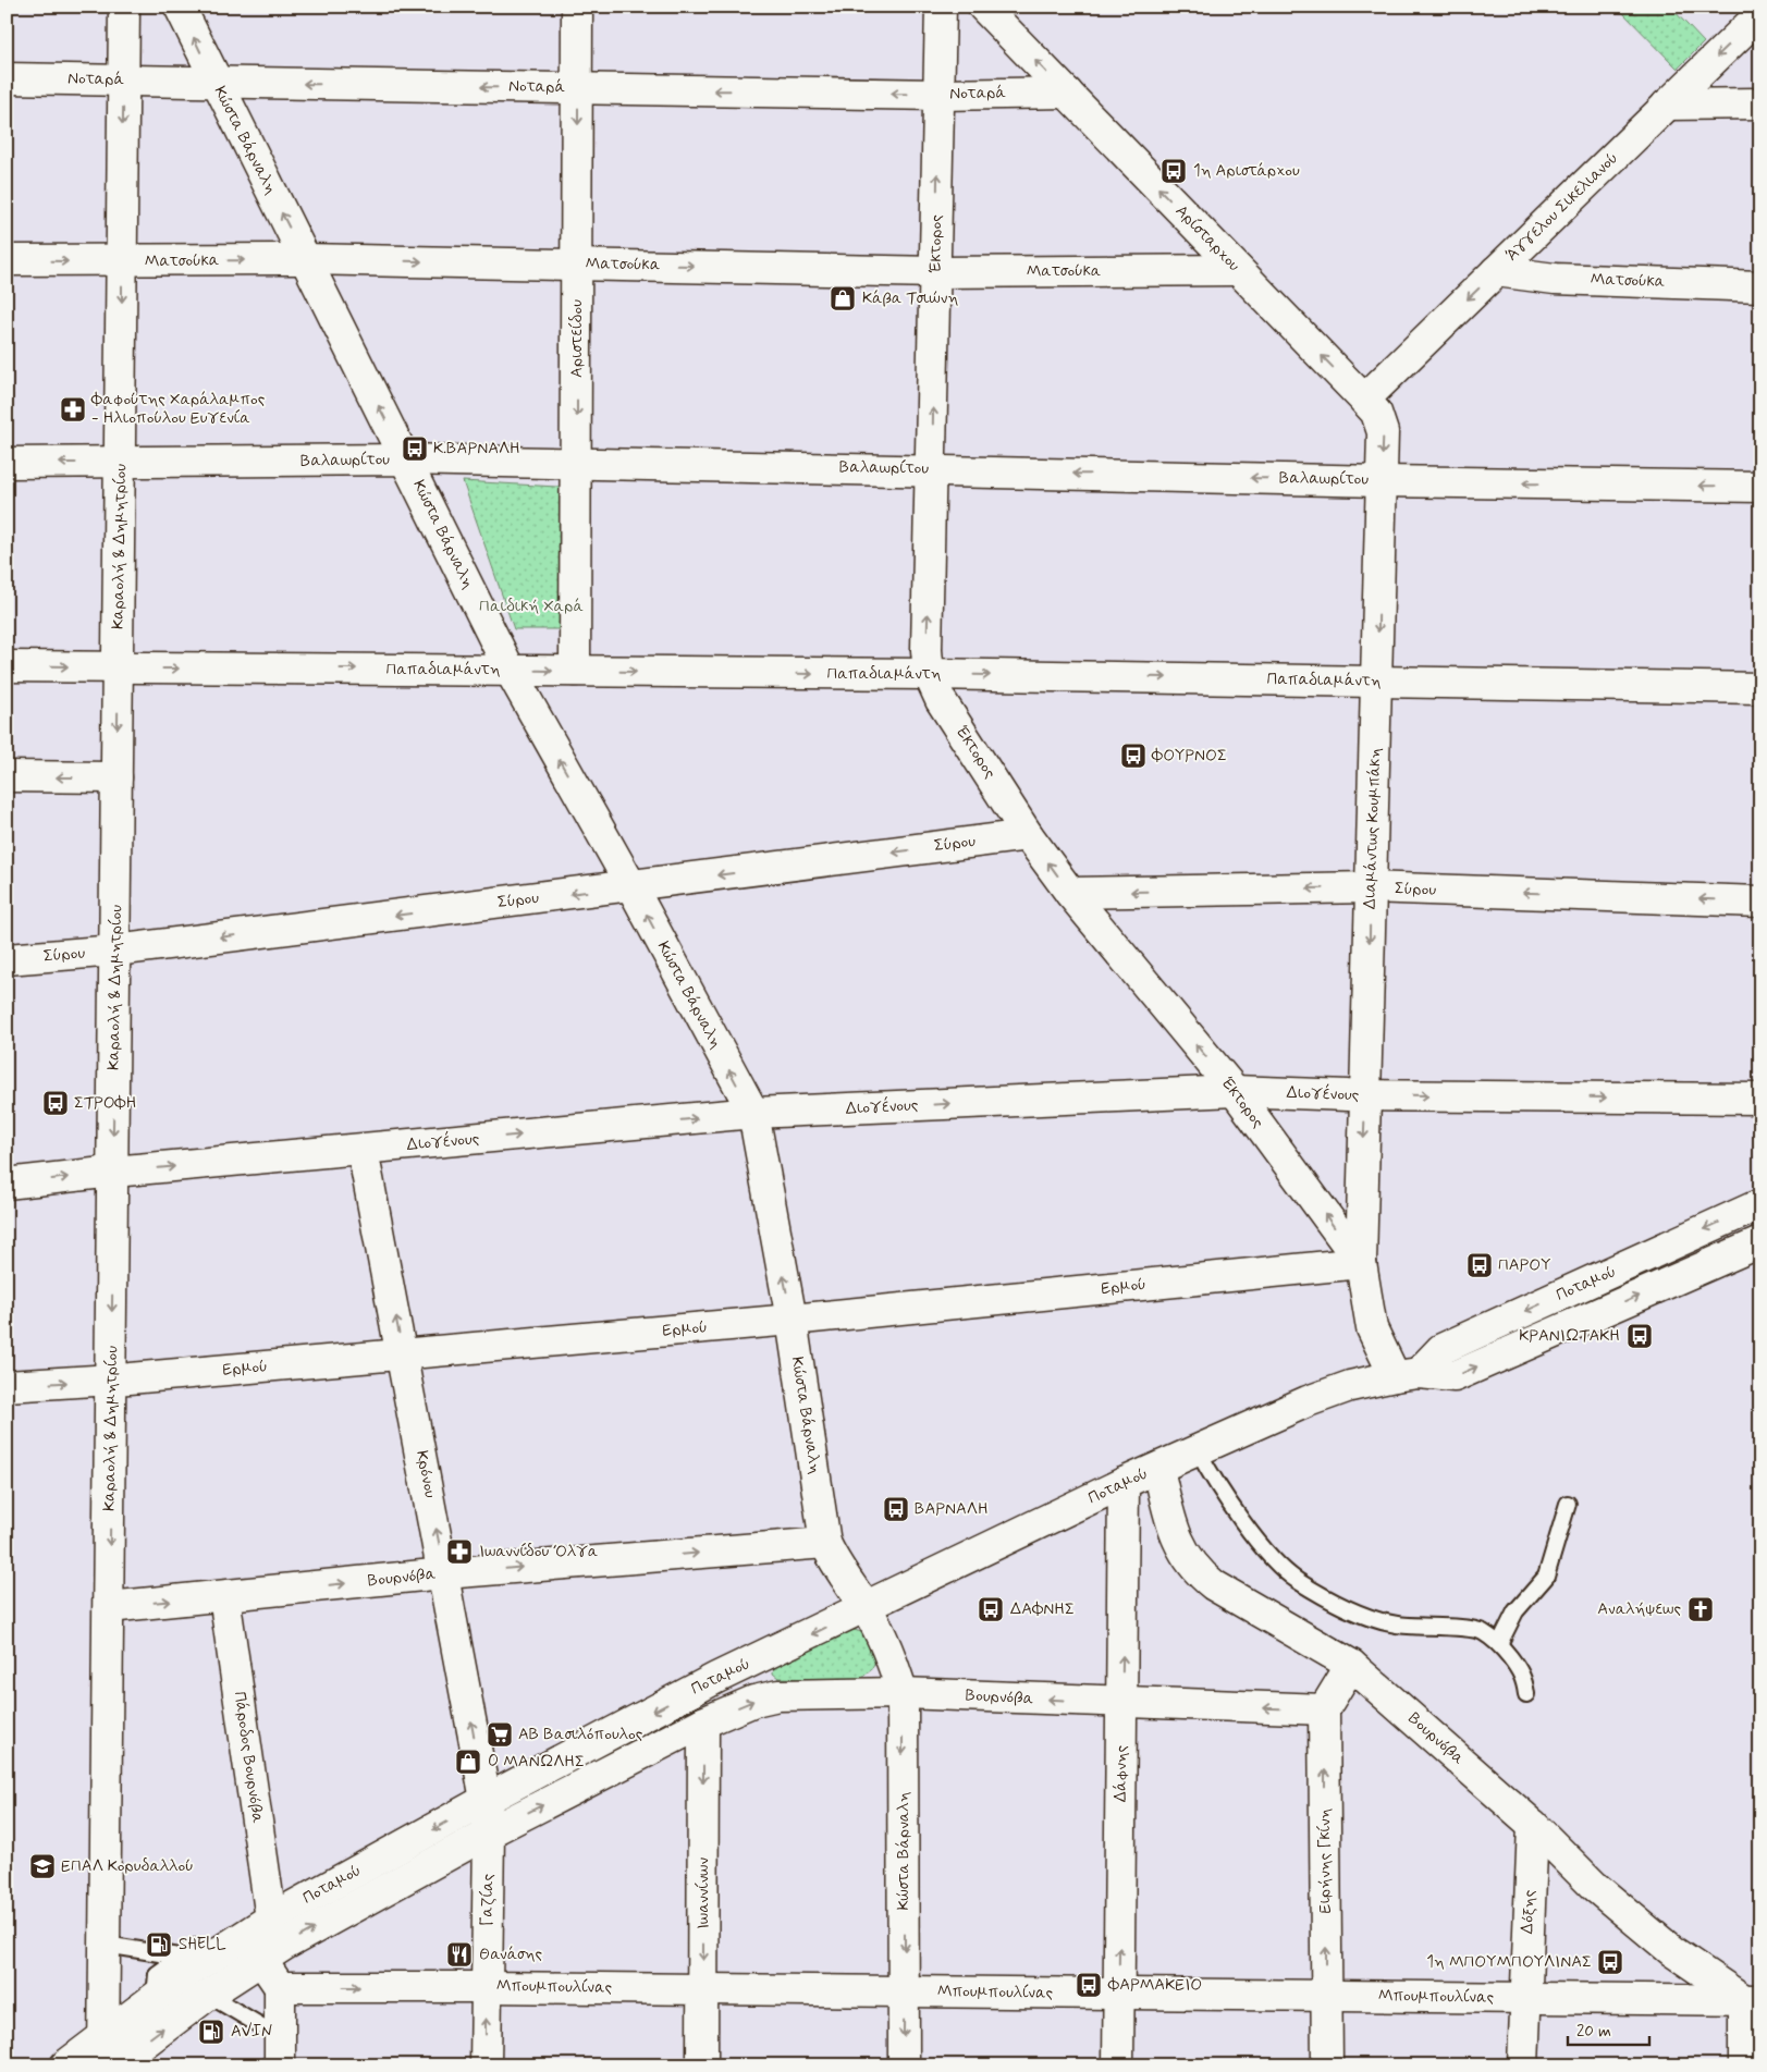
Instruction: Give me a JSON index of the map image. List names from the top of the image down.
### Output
{
  "streets": {
    "street": [
      "Νοταρά",
      "Κώστα Βάρναλη",
      "Άγγελου Σικελιανού",
      "Αρίσταρχου",
      "Έκτορος",
      "Ματσούκα",
      "Αριστείδου",
      "Βαλαωρίτου",
      "Καραολή & Δημητρίου",
      "Παπαδιαμάντη",
      "Διαμάντως Κουμπάκη",
      "Σύρου",
      "Διογένους",
      "Ποταμού",
      "Ερμού",
      "Κρόνου",
      "Βουρνόβα",
      "Πάροδος Βουρνόβα",
      "Δάφνης",
      "Ειρήνης Γκίνη",
      "Ιωαννίνων",
      "Γαζίας",
      "Δόξης",
      "Μπουμπουλίνας"
    ]
  },
  "crossings": [
    ["Νοταρά", "Κώστα Βάρναλη"],
    ["Νοταρά", "Αρίσταρχου"],
    ["Νοταρά", "Έκτορος"],
    ["Νοταρά", "Αριστείδου"],
    ["Νοταρά", "Καραολή & Δημητρίου"],
    ["Κώστα Βάρναλη", "Ματσούκα"],
    ["Κώστα Βάρναλη", "Βαλαωρίτου"],
    ["Κώστα Βάρναλη", "Παπαδιαμάντη"],
    ["Κώστα Βάρναλη", "Σύρου"],
    ["Κώστα Βάρναλη", "Διογένους"],
    ["Κώστα Βάρναλη", "Ποταμού"],
    ["Κώστα Βάρναλη", "Ερμού"],
    ["Κώστα Βάρναλη", "Βουρνόβα"],
    ["Κώστα Βάρναλη", "Μπουμπουλίνας"],
    ["Άγγελου Σικελιανού", "Αρίσταρχου"],
    ["Άγγελου Σικελιανού", "Ματσούκα"],
    ["Άγγελου Σικελιανού", "Διαμάντως Κουμπάκη"],
    ["Αρίσταρχου", "Ματσούκα"],
    ["Αρίσταρχου", "Διαμάντως Κουμπάκη"],
    ["Έκτορος", "Ματσούκα"],
    ["Έκτορος", "Βαλαωρίτου"],
    ["Έκτορος", "Παπαδιαμάντη"],
    ["Έκτορος", "Διαμάντως Κουμπάκη"],
    ["Έκτορος", "Σύρου"],
    ["Έκτορος", "Διογένους"],
    ["Έκτορος", "Ποταμού"],
    ["Έκτορος", "Ερμού"],
    ["Ματσούκα", "Αριστείδου"],
    ["Ματσούκα", "Καραολή & Δημητρίου"],
    ["Αριστείδου", "Βαλαωρίτου"],
    ["Αριστείδου", "Παπαδιαμάντη"],
    ["Βαλαωρίτου", "Καραολή & Δημητρίου"],
    ["Βαλαωρίτου", "Διαμάντως Κουμπάκη"],
    ["Καραολή & Δημητρίου", "Παπαδιαμάντη"],
    ["Καραολή & Δημητρίου", "Σύρου"],
    ["Καραολή & Δημητρίου", "Διογένους"],
    ["Καραολή & Δημητρίου", "Ποταμού"],
    ["Καραολή & Δημητρίου", "Ερμού"],
    ["Καραολή & Δημητρίου", "Βουρνόβα"],
    ["Παπαδιαμάντη", "Διαμάντως Κουμπάκη"],
    ["Διαμάντως Κουμπάκη", "Σύρου"],
    ["Διαμάντως Κουμπάκη", "Διογένους"],
    ["Διαμάντως Κουμπάκη", "Ερμού"],
    ["Διογένους", "Κρόνου"],
    ["Ποταμού", "Κρόνου"],
    ["Ποταμού", "Βουρνόβα"],
    ["Ποταμού", "Πάροδος Βουρνόβα"],
    ["Ποταμού", "Δάφνης"],
    ["Ποταμού", "Ιωαννίνων"],
    ["Ποταμού", "Γαζίας"],
    ["Ερμού", "Κρόνου"],
    ["Κρόνου", "Βουρνόβα"],
    ["Κρόνου", "Γαζίας"],
    ["Βουρνόβα", "Πάροδος Βουρνόβα"],
    ["Βουρνόβα", "Δάφνης"],
    ["Βουρνόβα", "Ειρήνης Γκίνη"],
    ["Βουρνόβα", "Δόξης"],
    ["Βουρνόβα", "Μπουμπουλίνας"],
    ["Δάφνης", "Μπουμπουλίνας"],
    ["Ειρήνης Γκίνη", "Μπουμπουλίνας"],
    ["Ιωαννίνων", "Μπουμπουλίνας"],
    ["Γαζίας", "Μπουμπουλίνας"],
    ["Δόξης", "Μπουμπουλίνας"]
  ],
  "one_way": [
    "Νοταρά",
    "Άγγελου Σικελιανού",
    "Αρίσταρχου",
    "Έκτορος",
    "Ματσούκα",
    "Αριστείδου",
    "Βαλαωρίτου",
    "Καραολή & Δημητρίου",
    "Παπαδιαμάντη",
    "Διαμάντως Κουμπάκη",
    "Σύρου",
    "Διογένους",
    "Κρόνου",
    "Δάφνης",
    "Ειρήνης Γκίνη",
    "Ιωαννίνων"
  ],
  "parks": ["Παιδική Χαρά"],
  "places": {
    "bus stop": [
      "1η Αριστάρχου",
      "Κ.ΒΑΡΝΑΛΗ",
      "ΦΟΥΡΝΟΣ",
      "ΣΤΡΟΦΗ",
      "ΠΑΡΟΥ",
      "ΚΡΑΝΙΩΤΑΚΗ",
      "ΒΑΡΝΑΛΗ",
      "ΔΑΦΝΗΣ",
      "1η ΜΠΟΥΜΠΟΥΛΙΝΑΣ",
      "ΦΑΡΜΑΚΕΙΟ"
    ],
    "shop": ["Κάβα Τσιώνη", "O ΜΑΝΩΛΗΣ"],
    "pharmacy": ["Φαφούτης Χαράλαμπος - Ηλιοπούλου Ευγενία", "Ιωαννίδου Όλγα"],
    "church": ["Αναλήψεως"],
    "supermarket": ["ΑΒ Βασιλόπουλος"],
    "school or university": ["ΕΠΑΛ Κορυδαλλού"],
    "fuel station": ["SHELL", "AVIN"],
    "restaurant": ["Θανάσης"]
  },
  "scale_bar": "20 m"
}
